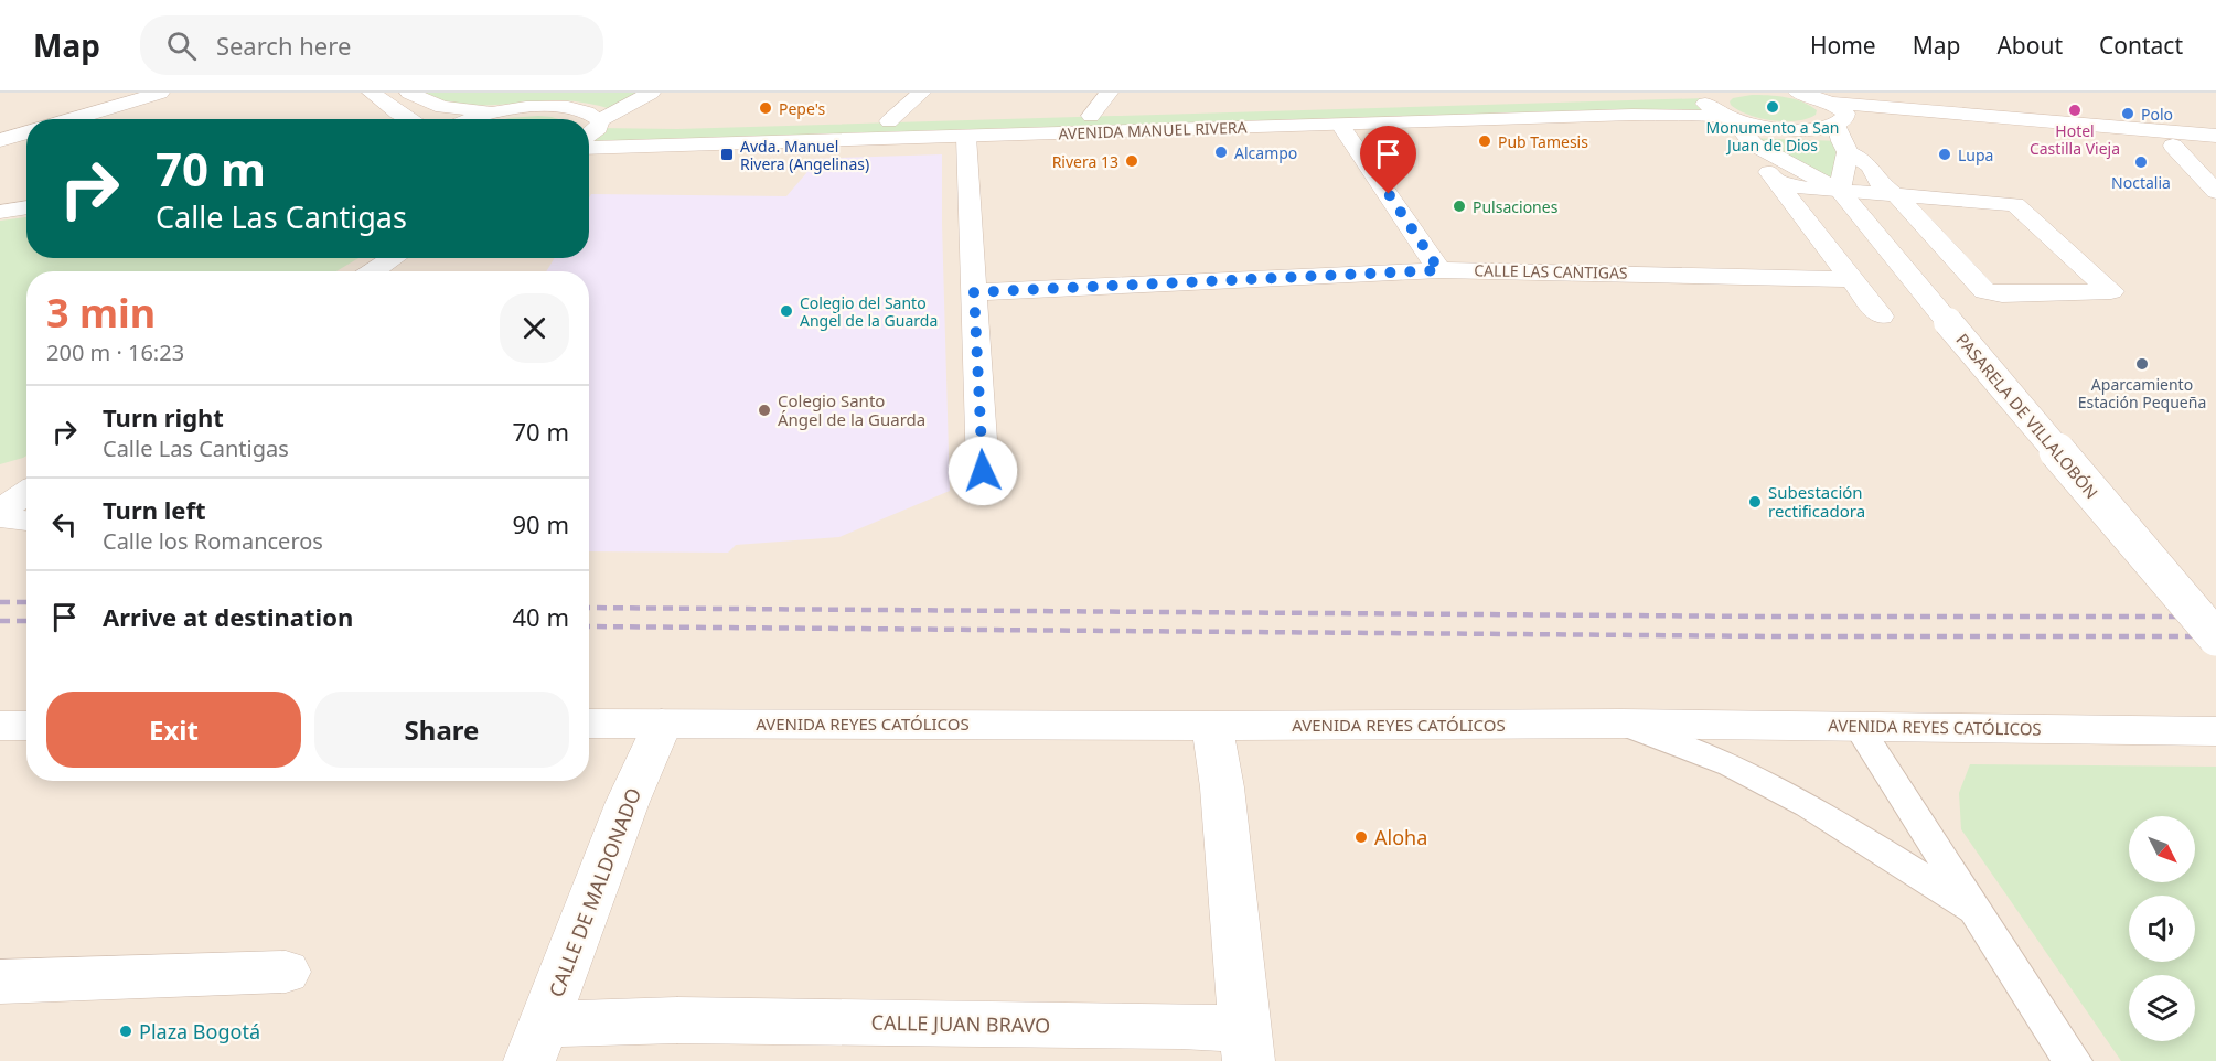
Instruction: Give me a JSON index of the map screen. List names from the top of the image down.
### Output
{
  "streets": {
    "street": [
      "AVENIDA MANUEL RIVERA",
      "CALLE LAS CANTIGAS",
      "PASARELA DE VILLALOBÓN",
      "AVENIDA REYES CATÓLICOS",
      "CALLE DE MALDONADO",
      "CALLE JUAN BRAVO"
    ]
  },
  "crossings": [
    ["AVENIDA REYES CATÓLICOS", "CALLE DE MALDONADO"],
    ["AVENIDA REYES CATÓLICOS", "CALLE JUAN BRAVO"],
    ["CALLE DE MALDONADO", "CALLE JUAN BRAVO"]
  ],
  "places": {
    "other": [
      "Monumento a San Juan de Dios",
      "Pepe's",
      "Hotel Castilla Vieja",
      "Polo",
      "Pub Tamesis",
      "Alcampo",
      "Lupa",
      "Rivera 13",
      "Noctalia",
      "Pulsaciones",
      "Colegio del Santo Angel de la Guarda",
      "Aparcamiento Estación Pequeña",
      "Colegio Santo Ángel de la Guarda",
      "Subestación rectificadora",
      "Aloha",
      "Plaza Bogotá"
    ],
    "transit": ["Avda. Manuel Rivera (Angelinas)"]
  },
  "north": "bottom right",
  "page": {
    "header": "Map",
    "search": "Search here",
    "nav": [
      "Home",
      "Map",
      "About",
      "Contact"
    ],
    "turn": ["70 m", "Calle Las Cantigas"],
    "heading": ["3 min", "200 m · 16:23"],
    "list": [
      {
        "name": "Turn right",
        "note": "Calle Las Cantigas",
        "value": "70 m"
      },
      {
        "name": "Turn left",
        "note": "Calle los Romanceros",
        "value": "90 m"
      },
      {
        "name": "Arrive at destination",
        "value": "40 m"
      }
    ],
    "buttons": ["Exit", "Share"]
  }
}
